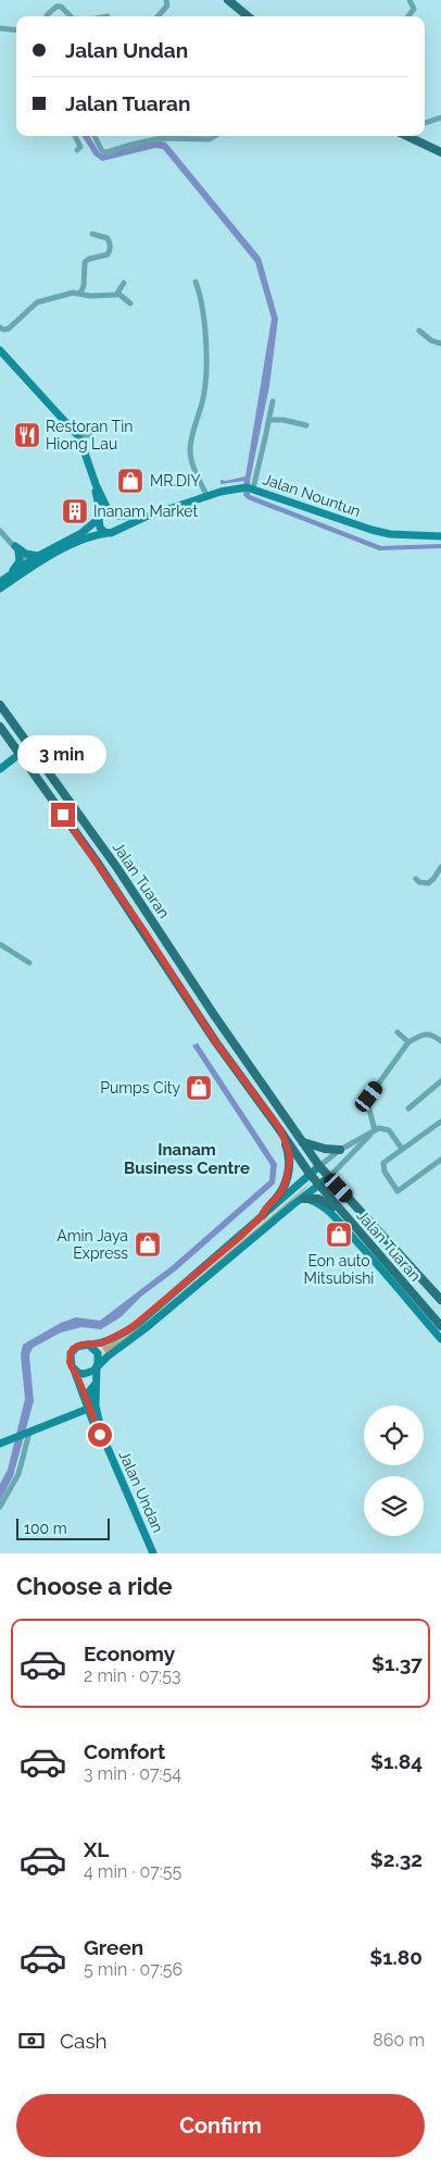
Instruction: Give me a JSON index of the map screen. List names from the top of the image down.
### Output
{
  "streets": {
    "main road": ["Jalan Tuaran"],
    "street": ["Jalan Nountun", "Jalan Undan"]
  },
  "districts": ["Inanam Business Centre"],
  "places": {
    "restaurant": ["Restoran Tin Hiong Lau"],
    "shop": [
      "MR.DIY",
      "Pumps City",
      "Eon auto Mitsubishi",
      "Amin Jaya Express"
    ],
    "building": ["Inanam Market"]
  },
  "scale_bar": "100 m",
  "page": {
    "banner": ["Jalan Undan", "Jalan Tuaran"],
    "bubble": "3 min",
    "scale": "100 m",
    "heading": "Choose a ride",
    "list": [
      {
        "name": "Economy",
        "note": "2 min · 07:53",
        "value": "$1.37"
      },
      {
        "name": "Comfort",
        "note": "3 min · 07:54",
        "value": "$1.84"
      },
      {
        "name": "XL",
        "note": "4 min · 07:55",
        "value": "$2.32"
      },
      {
        "name": "Green",
        "note": "5 min · 07:56",
        "value": "$1.80"
      }
    ],
    "pay": ["Cash", "860 m"],
    "buttons": "Confirm"
  }
}
